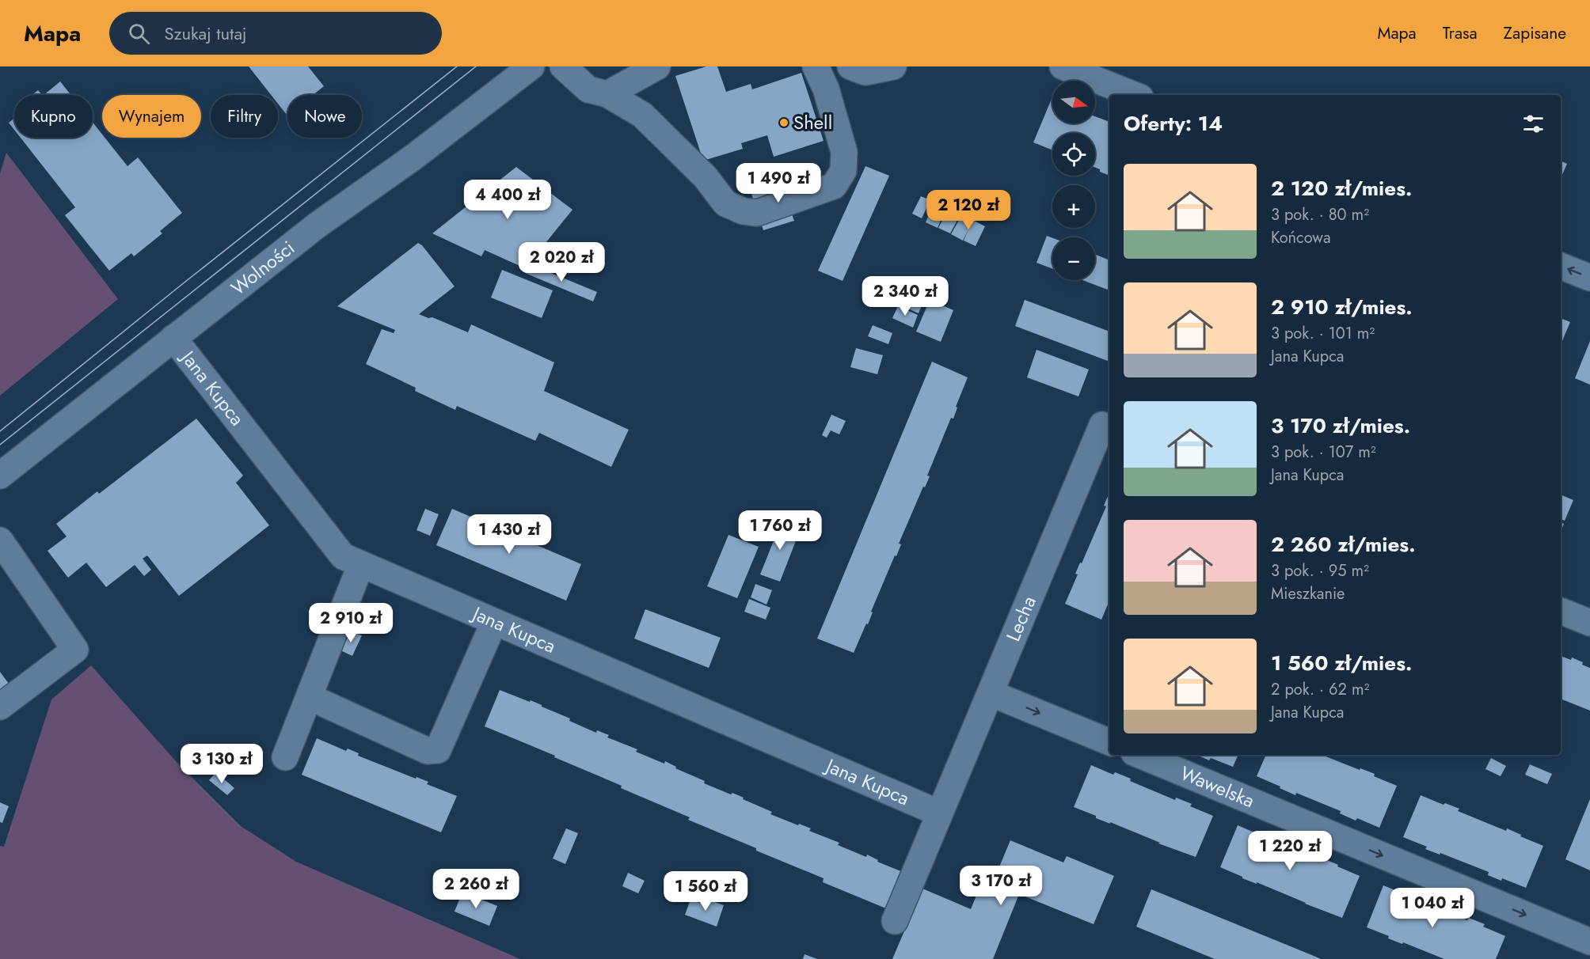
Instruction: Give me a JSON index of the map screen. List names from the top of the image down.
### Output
{
  "streets": {
    "street": [
      "Wolności",
      "Jana Kupca",
      "Lecha",
      "Wawelska"
    ]
  },
  "crossings": [
    ["Wolności", "Jana Kupca"],
    ["Jana Kupca", "Lecha"]
  ],
  "one_way": ["Wawelska"],
  "places": ["Shell"],
  "north": "right",
  "page": {
    "header": "Mapa",
    "search": "Szukaj tutaj",
    "nav": ["Mapa", "Trasa", "Zapisane"],
    "map_buttons": ["+", "−"],
    "chip": [
      "Kupno",
      "Wynajem",
      "Filtry",
      "Nowe"
    ],
    "heading": "Oferty: 14",
    "list": [
      {
        "name": "2 120 zł/mies.",
        "note": "3 pok. · 80 m² · Końcowa"
      },
      {
        "name": "2 910 zł/mies.",
        "note": "3 pok. · 101 m² · Jana Kupca"
      },
      {
        "name": "3 170 zł/mies.",
        "note": "3 pok. · 107 m² · Jana Kupca"
      },
      {
        "name": "2 260 zł/mies.",
        "note": "3 pok. · 95 m² · Mieszkanie"
      },
      {
        "name": "1 560 zł/mies.",
        "note": "2 pok. · 62 m² · Jana Kupca"
      }
    ],
    "price": [
      "1 490 zł",
      "4 400 zł",
      "2 120 zł",
      "2 020 zł",
      "2 340 zł",
      "1 760 zł",
      "1 430 zł",
      "2 910 zł",
      "3 130 zł",
      "1 220 zł",
      "3 170 zł",
      "2 260 zł",
      "1 560 zł",
      "1 040 zł"
    ]
  }
}
